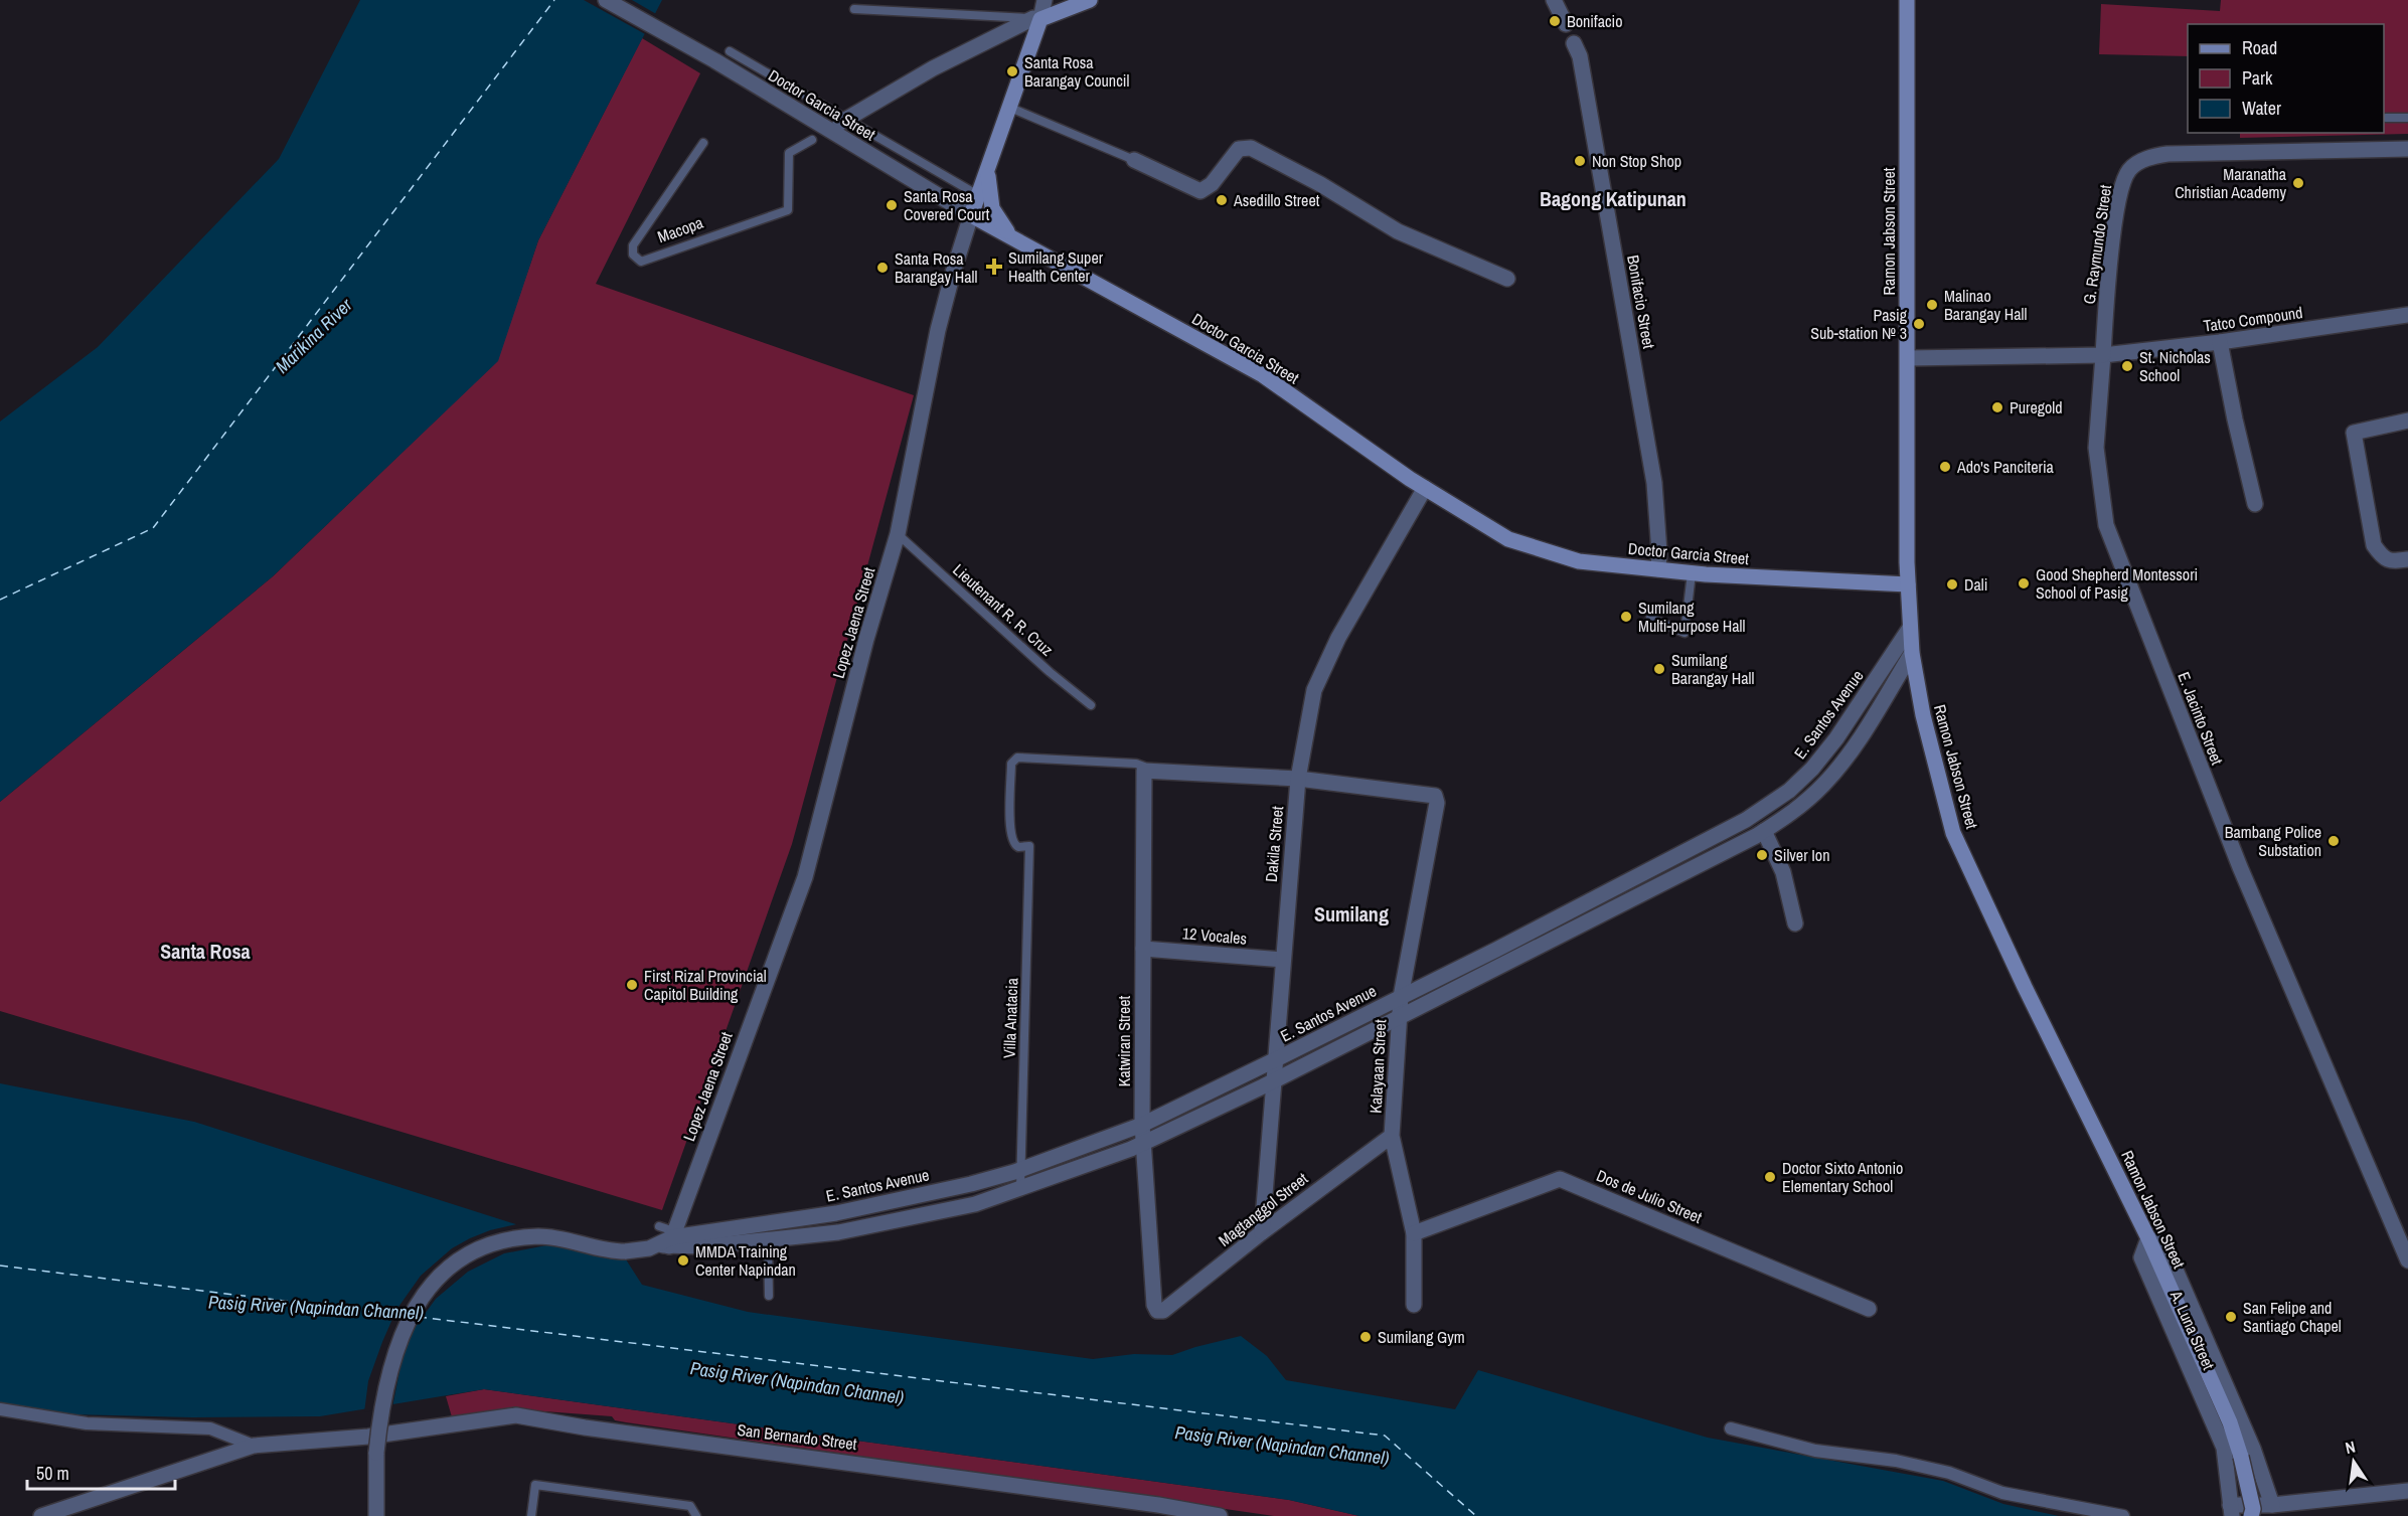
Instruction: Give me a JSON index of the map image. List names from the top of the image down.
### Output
{
  "streets": {
    "main road": ["Doctor Garcia Street", "Ramon Jabson Street", "Lopez Jaena Street"],
    "street": [
      "G. Raymundo Street",
      "Bonifacio Street",
      "Tatco Compound",
      "E. Santos Avenue",
      "E. Jacinto Street",
      "Dakila Street",
      "12 Vocales",
      "Katwiran Street",
      "Kalayaan Street",
      "Dos de Julio Street",
      "Magtanggol Street",
      "A. Luna Street",
      "San Bernardo Street"
    ],
    "lane": ["Macopa", "Lieutenant R. R. Cruz", "Villa Anatacia"]
  },
  "crossings": [
    ["Doctor Garcia Street", "Ramon Jabson Street"],
    ["Doctor Garcia Street", "Bonifacio Street"],
    ["Doctor Garcia Street", "Lopez Jaena Street"],
    ["Doctor Garcia Street", "Dakila Street"],
    ["Ramon Jabson Street", "E. Santos Avenue"],
    ["Ramon Jabson Street", "A. Luna Street"],
    ["G. Raymundo Street", "Tatco Compound"],
    ["G. Raymundo Street", "E. Jacinto Street"],
    ["Tatco Compound", "E. Jacinto Street"],
    ["Lieutenant R. R. Cruz", "Lopez Jaena Street"],
    ["Lopez Jaena Street", "E. Santos Avenue"],
    ["E. Santos Avenue", "Dakila Street"],
    ["E. Santos Avenue", "Villa Anatacia"],
    ["E. Santos Avenue", "Katwiran Street"],
    ["E. Santos Avenue", "Kalayaan Street"],
    ["Dakila Street", "12 Vocales"],
    ["Dakila Street", "Kalayaan Street"],
    ["Dakila Street", "Magtanggol Street"],
    ["12 Vocales", "Katwiran Street"],
    ["Villa Anatacia", "Katwiran Street"],
    ["Villa Anatacia", "Kalayaan Street"],
    ["Katwiran Street", "Kalayaan Street"],
    ["Katwiran Street", "Magtanggol Street"],
    ["Kalayaan Street", "Dos de Julio Street"],
    ["Kalayaan Street", "Magtanggol Street"]
  ],
  "districts": ["Bagong Katipunan", "Sumilang", "Santa Rosa"],
  "water": ["Marikina River", "Pasig River (Napindan Channel)"],
  "places": {
    "other": [
      "Bonifacio",
      "Santa Rosa Barangay Council",
      "Non Stop Shop",
      "Maranatha Christian Academy",
      "Asedillo Street",
      "Santa Rosa Covered Court",
      "Santa Rosa Barangay Hall",
      "Malinao Barangay Hall",
      "Pasig Sub-station № 3",
      "St. Nicholas School",
      "Puregold",
      "Ado's Panciteria",
      "Good Shepherd Montessori School of Pasig",
      "Dali",
      "Sumilang Multi-purpose Hall",
      "Sumilang Barangay Hall",
      "Bambang Police Substation",
      "Silver Ion",
      "First Rizal Provincial Capitol Building",
      "Doctor Sixto Antonio Elementary School",
      "MMDA Training Center Napindan",
      "San Felipe and Santiago Chapel",
      "Sumilang Gym"
    ],
    "health": ["Sumilang Super Health Center"]
  },
  "legend": ["Road", "Park", "Water"],
  "scale_bar": "50 m",
  "north": "top"
}
